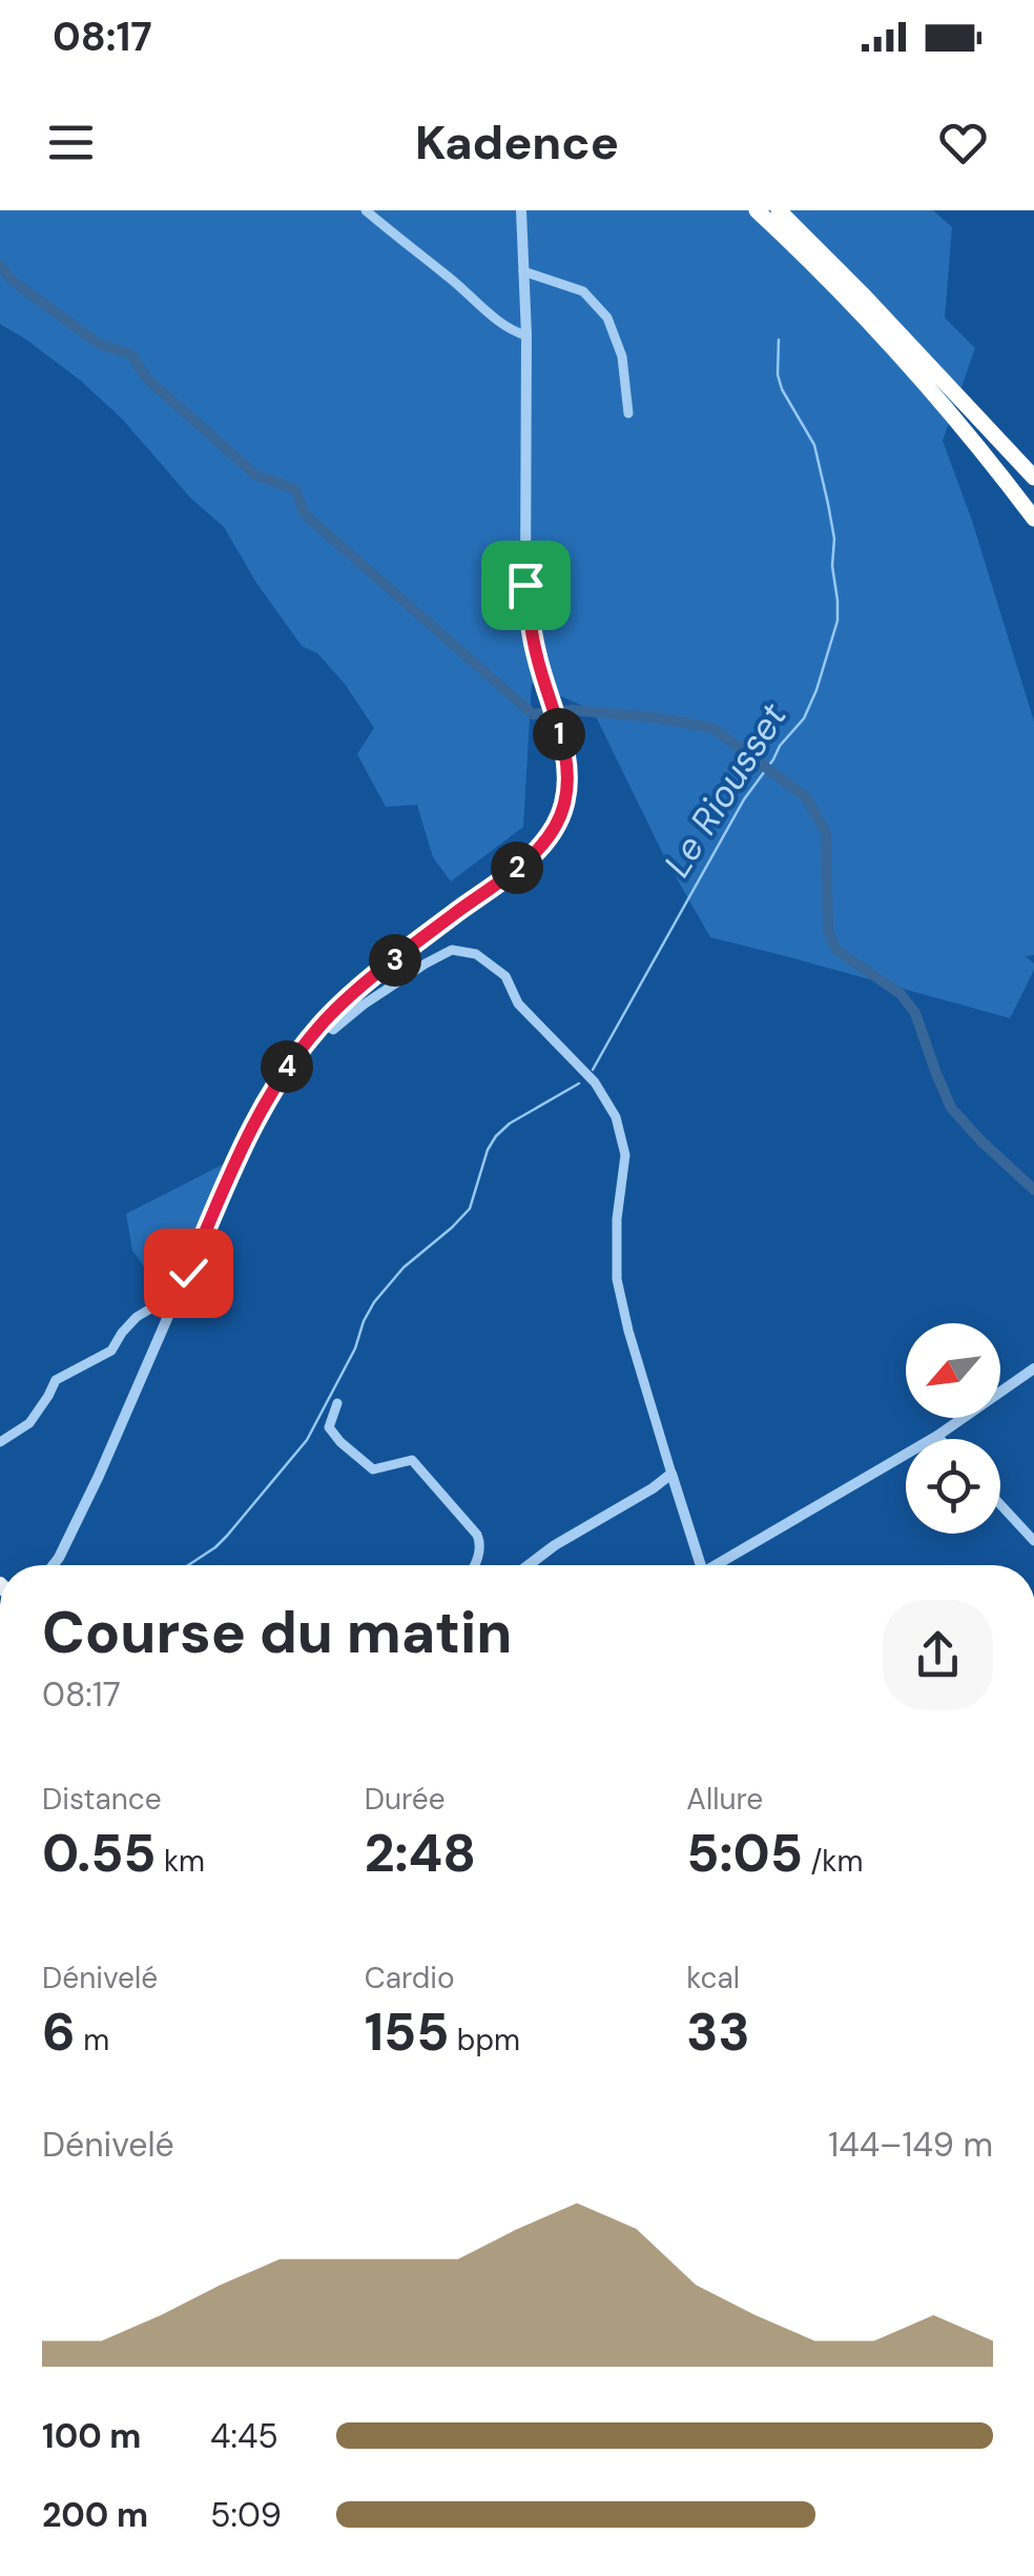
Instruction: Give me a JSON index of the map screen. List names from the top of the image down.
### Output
{
  "water": ["Le Riousset"],
  "north": "bottom left",
  "page": {
    "status": "08:17",
    "header": "Kadence",
    "pins": [
      "1",
      "2",
      "3",
      "4"
    ],
    "heading": ["Course du matin", "08:17"],
    "stats": [
      ["Distance", "0.55 km"],
      ["Durée", "2:48"],
      ["Allure", "5:05 /km"],
      ["Dénivelé", "6 m"],
      ["Cardio", "155 bpm"],
      ["kcal", "33"]
    ],
    "chart": ["Dénivelé", "144–149 m"],
    "list": [
      {
        "name": "100 m",
        "note": "4:45"
      },
      {
        "name": "200 m",
        "note": "5:09"
      }
    ]
  }
}
